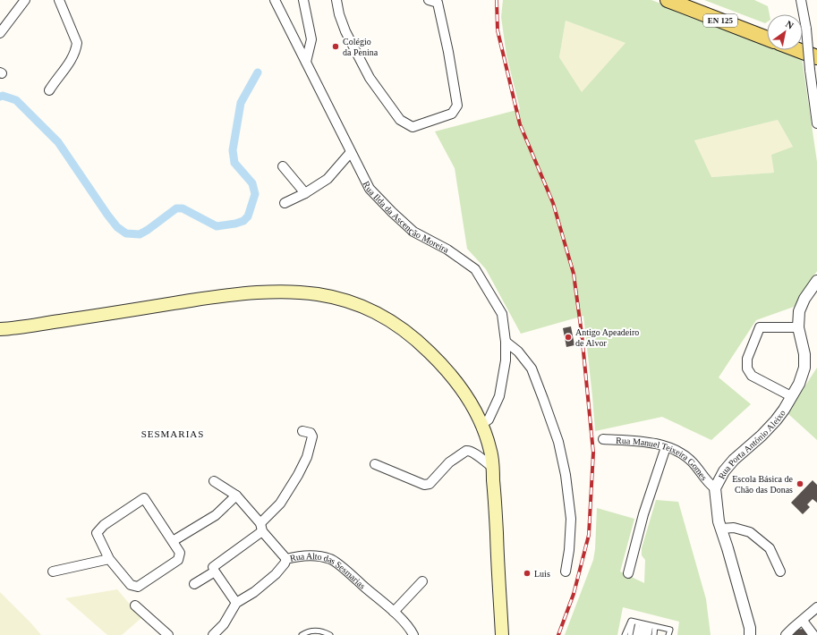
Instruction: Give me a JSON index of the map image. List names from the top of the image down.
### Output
{
  "streets": {
    "main road": ["EN 125"],
    "street": [
      "Rua Ilda da Ascenção Moreira",
      "Rua Porta António Aleixo",
      "Rua Manuel Teixeira Gomes",
      "Rua Alto das Sesmarias"
    ]
  },
  "crossings": [
    ["Rua Porta António Aleixo", "Rua Manuel Teixeira Gomes"]
  ],
  "districts": ["SESMARIAS"],
  "places": [
    "Colégio da Penina",
    "Antigo Apeadeiro de Alvor",
    "Escola Básica de Chão das Donas",
    "Luis"
  ],
  "north": "top right"
}
